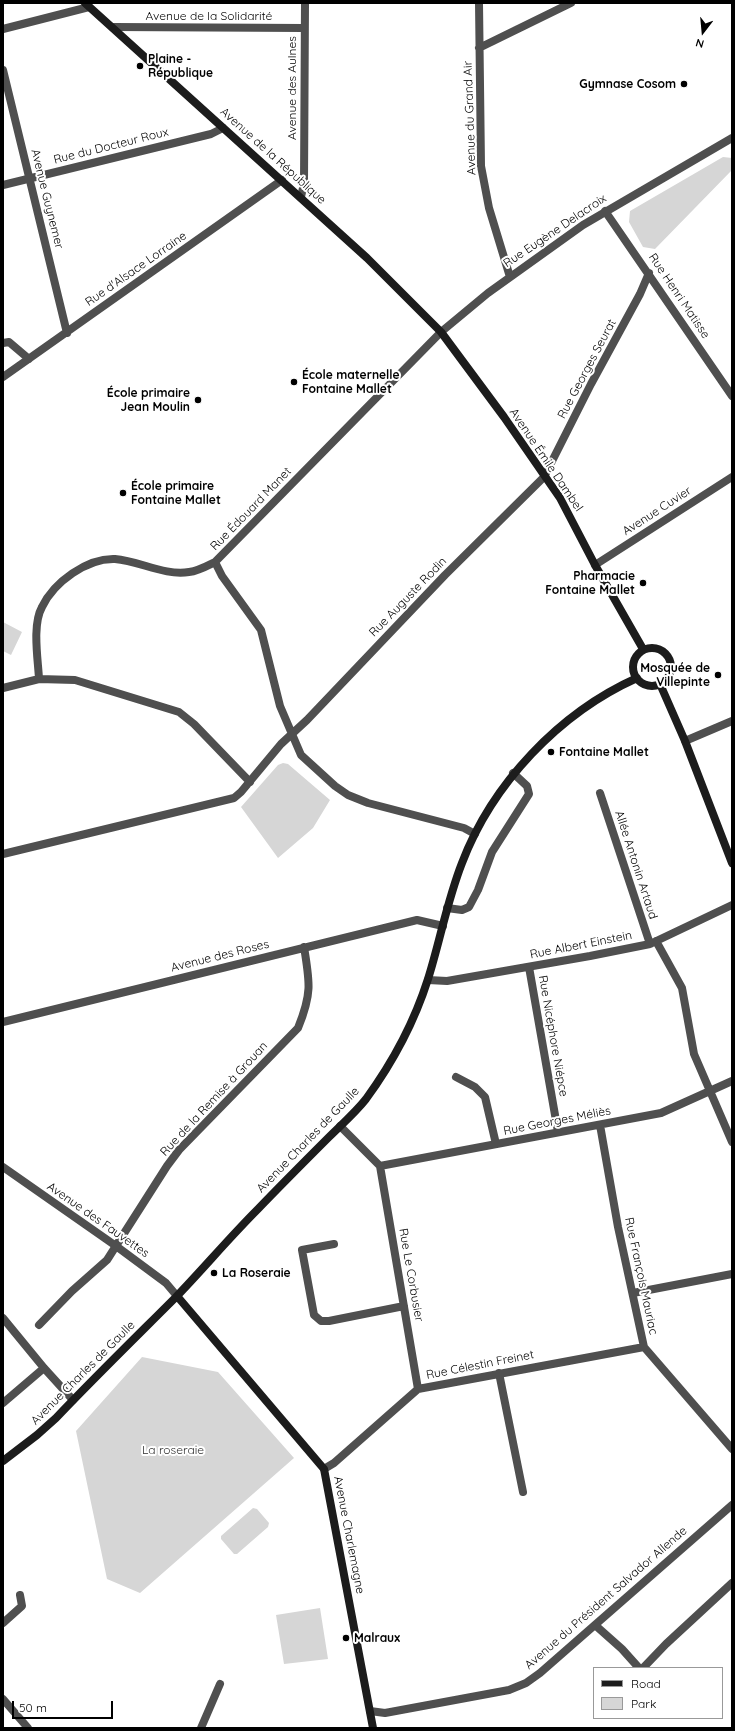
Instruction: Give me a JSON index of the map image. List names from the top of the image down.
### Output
{
  "streets": {
    "street": [
      "Avenue de la Solidarité",
      "Avenue des Aulnes",
      "Avenue du Grand Air",
      "Rue du Docteur Roux",
      "Avenue de la République",
      "Avenue Guynemer",
      "Rue Eugène Delacroix",
      "Rue d'Alsace Lorraine",
      "Rue Henri Matisse",
      "Rue Georges Seurat",
      "Avenue Émile Dambel",
      "Rue Édouard Manet",
      "Avenue Cuvier",
      "Rue Auguste Rodin",
      "Allée Antonin Artaud",
      "Rue Albert Einstein",
      "Avenue des Roses",
      "Rue Nicéphore Niépce",
      "Rue de la Remise à Grouan",
      "Rue Georges Méliès",
      "Avenue Charles de Gaulle",
      "Avenue des Fauvettes",
      "Rue Le Corbusier",
      "Rue François Mauriac",
      "Rue Célestin Freinet",
      "Avenue Charlemagne",
      "Avenue du Président Salvador Allende"
    ]
  },
  "crossings": [
    ["Avenue de la Solidarité", "Avenue des Aulnes"],
    ["Avenue de la Solidarité", "Avenue de la République"],
    ["Avenue des Aulnes", "Avenue de la République"],
    ["Avenue du Grand Air", "Rue Eugène Delacroix"],
    ["Rue du Docteur Roux", "Avenue de la République"],
    ["Rue du Docteur Roux", "Avenue Guynemer"],
    ["Avenue de la République", "Rue Eugène Delacroix"],
    ["Avenue de la République", "Rue d'Alsace Lorraine"],
    ["Avenue de la République", "Avenue Émile Dambel"],
    ["Avenue de la République", "Rue Édouard Manet"],
    ["Avenue Guynemer", "Rue d'Alsace Lorraine"],
    ["Rue Eugène Delacroix", "Rue Henri Matisse"],
    ["Rue Eugène Delacroix", "Avenue Émile Dambel"],
    ["Rue Eugène Delacroix", "Rue Édouard Manet"],
    ["Rue Henri Matisse", "Rue Georges Seurat"],
    ["Rue Georges Seurat", "Avenue Émile Dambel"],
    ["Rue Georges Seurat", "Rue Auguste Rodin"],
    ["Avenue Émile Dambel", "Rue Édouard Manet"],
    ["Avenue Émile Dambel", "Avenue Cuvier"],
    ["Avenue Émile Dambel", "Rue Auguste Rodin"],
    ["Avenue Émile Dambel", "Avenue Charles de Gaulle"],
    ["Allée Antonin Artaud", "Rue Albert Einstein"],
    ["Allée Antonin Artaud", "Rue Georges Méliès"],
    ["Rue Albert Einstein", "Rue Nicéphore Niépce"],
    ["Rue Albert Einstein", "Avenue Charles de Gaulle"],
    ["Avenue des Roses", "Rue de la Remise à Grouan"],
    ["Avenue des Roses", "Avenue Charles de Gaulle"],
    ["Rue Nicéphore Niépce", "Rue Georges Méliès"],
    ["Rue de la Remise à Grouan", "Avenue des Fauvettes"],
    ["Rue Georges Méliès", "Rue Le Corbusier"],
    ["Rue Georges Méliès", "Rue François Mauriac"],
    ["Avenue Charles de Gaulle", "Avenue des Fauvettes"],
    ["Avenue Charles de Gaulle", "Avenue Charlemagne"],
    ["Avenue des Fauvettes", "Avenue Charlemagne"],
    ["Rue Le Corbusier", "Rue Célestin Freinet"],
    ["Rue François Mauriac", "Rue Célestin Freinet"],
    ["Rue Célestin Freinet", "Avenue Charlemagne"],
    ["Avenue Charlemagne", "Avenue du Président Salvador Allende"]
  ],
  "parks": ["La roseraie"],
  "places": [
    "Plaine - République",
    "Gymnase Cosom",
    "École maternelle Fontaine Mallet",
    "École primaire Jean Moulin",
    "École primaire Fontaine Mallet",
    "Pharmacie Fontaine Mallet",
    "Mosquée de Villepinte",
    "Fontaine Mallet",
    "La Roseraie",
    "Malraux"
  ],
  "legend": ["Road", "Park"],
  "scale_bar": "50 m",
  "north": "bottom"
}
